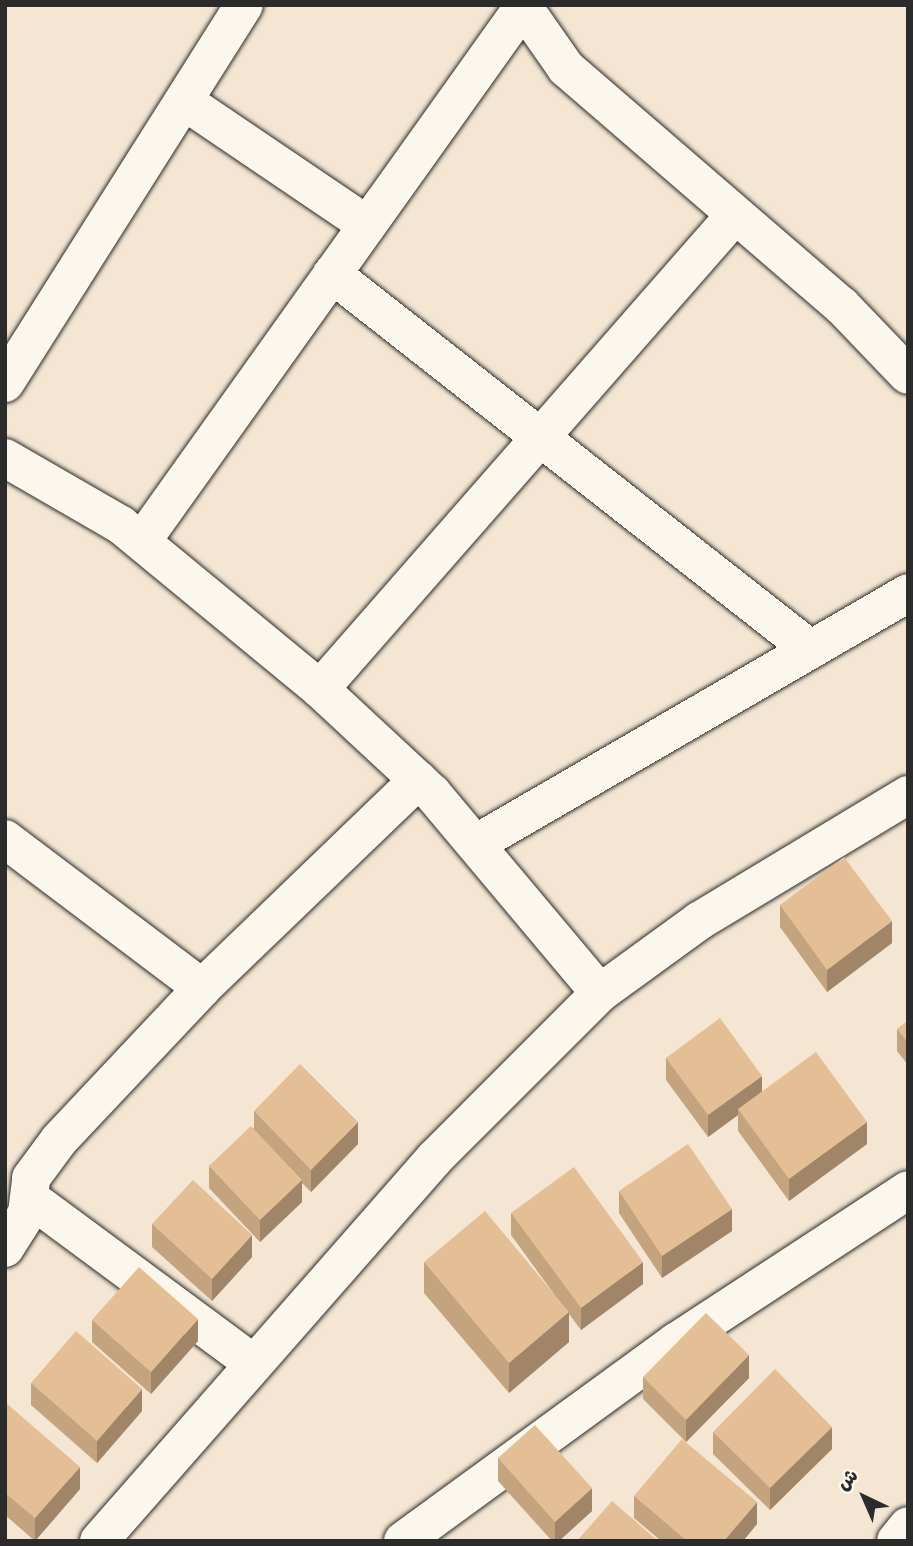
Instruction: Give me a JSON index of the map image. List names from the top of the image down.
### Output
{
  "north": "top left"
}
